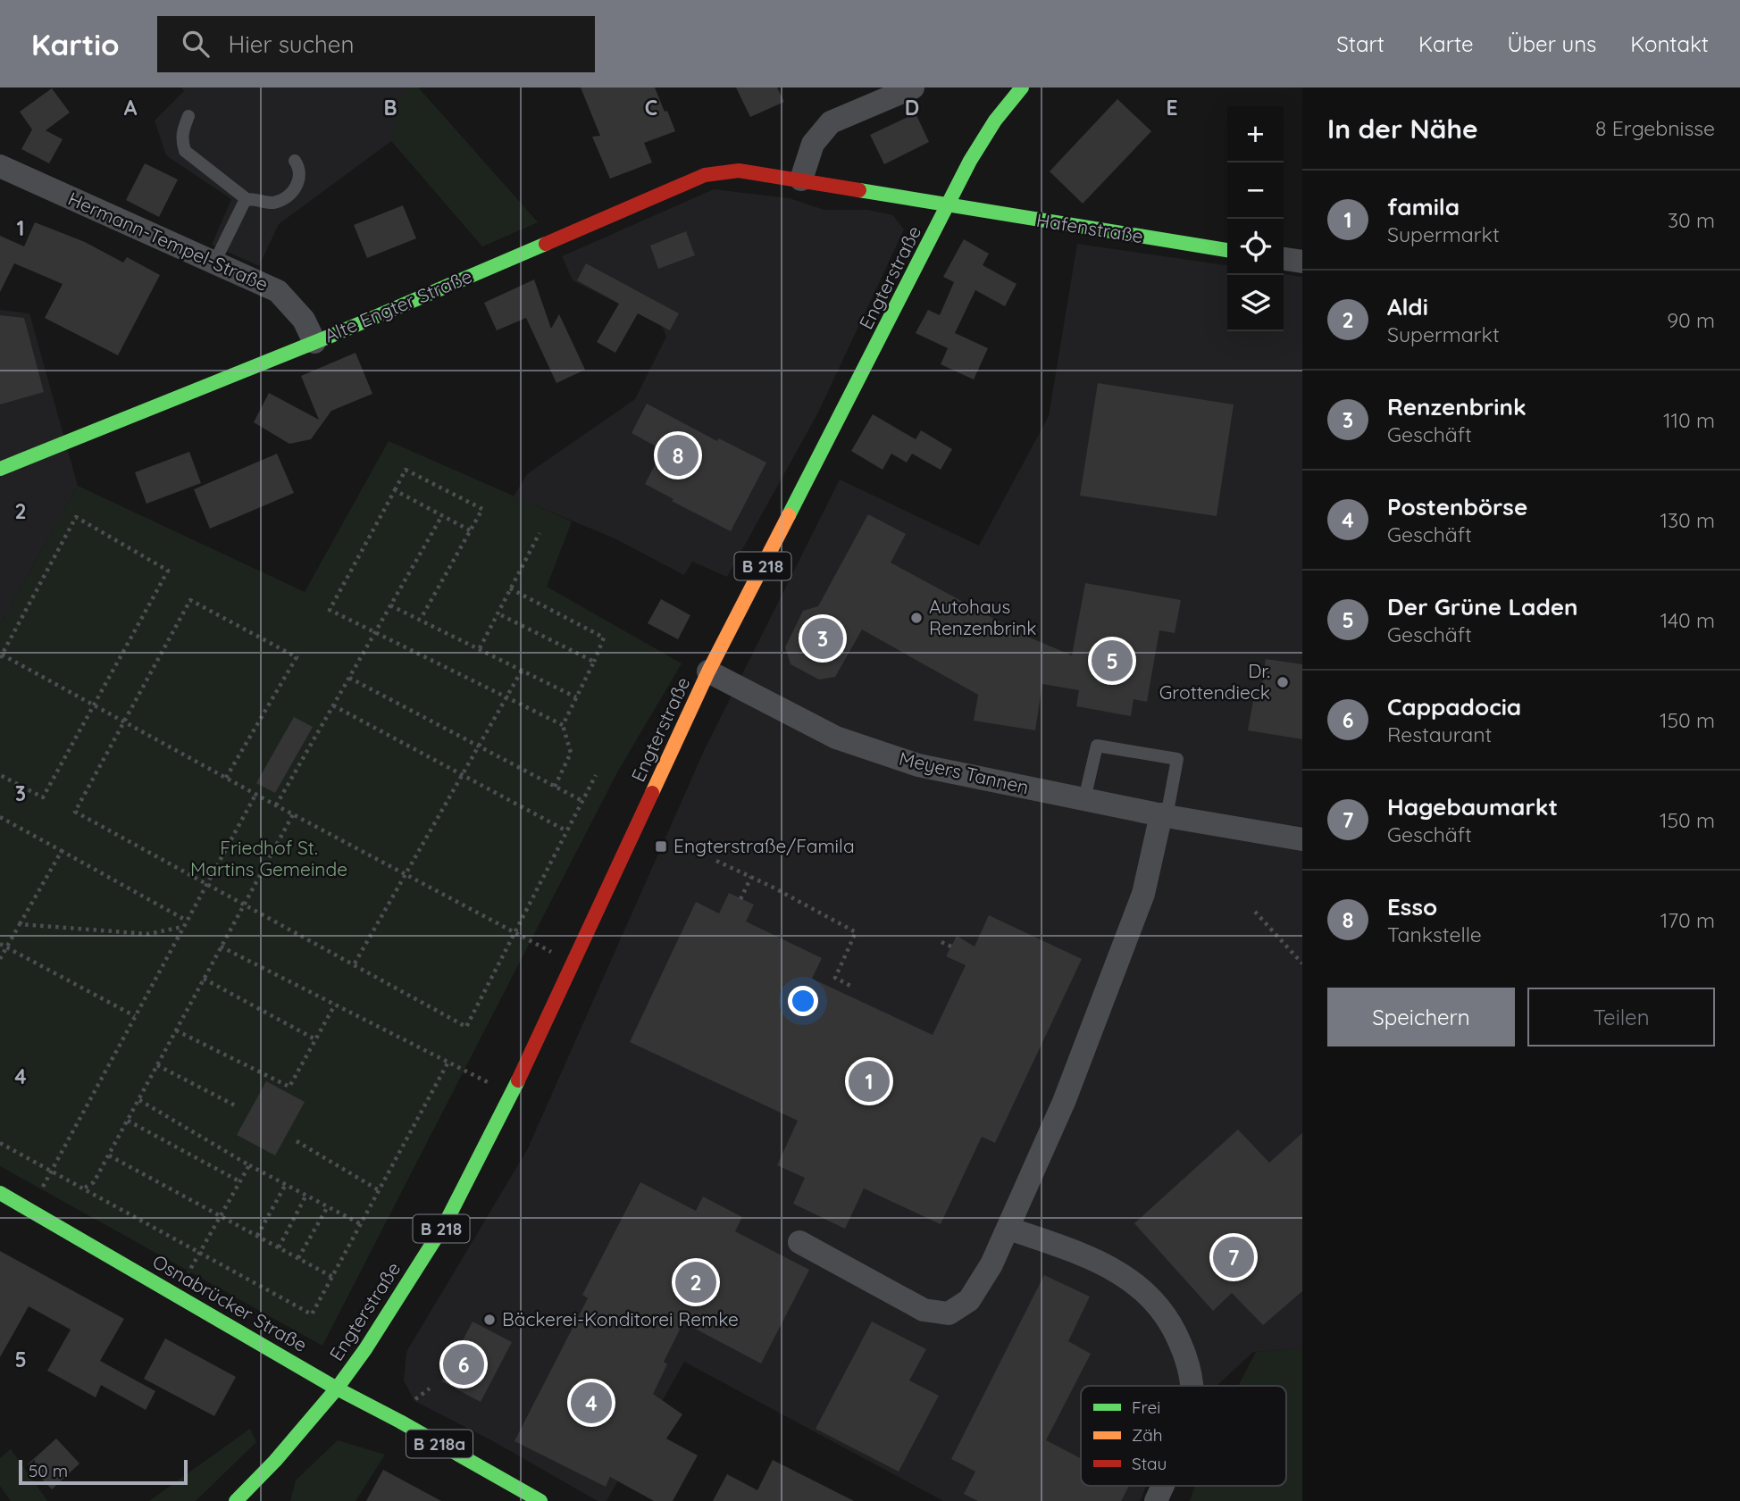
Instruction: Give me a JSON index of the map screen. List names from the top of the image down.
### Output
{
  "streets": {
    "main road": [
      "Hafenstraße",
      "Engterstraße",
      "Alte Engter Straße",
      "B 218",
      "Osnabrücker Straße",
      "B 218a"
    ],
    "street": ["Hermann-Tempel-Straße", "Meyers Tannen"]
  },
  "crossings": [
    ["Hafenstraße", "Engterstraße"],
    ["Hafenstraße", "Alte Engter Straße"],
    ["Hermann-Tempel-Straße", "Alte Engter Straße"],
    ["Engterstraße", "Alte Engter Straße"],
    ["Engterstraße", "B 218"],
    ["Engterstraße", "Meyers Tannen"],
    ["Engterstraße", "Osnabrücker Straße"],
    ["B 218", "Osnabrücker Straße"]
  ],
  "parks": ["Friedhof St. Martins Gemeinde"],
  "places": {
    "other": ["Autohaus Renzenbrink", "Dr. Grottendieck", "Bäckerei-Konditorei Remke"],
    "transit": ["Engterstraße/Famila"]
  },
  "legend": ["Frei", "Zäh", "Stau"],
  "scale_bar": "50 m",
  "page": {
    "header": "Kartio",
    "search": "Hier suchen",
    "nav": [
      "Start",
      "Karte",
      "Über uns",
      "Kontakt"
    ],
    "heading": ["In der Nähe", "8 Ergebnisse"],
    "map_buttons": ["+", "−"],
    "list": [
      {
        "mark": "1",
        "name": "famila",
        "note": "Supermarkt",
        "value": "30 m"
      },
      {
        "mark": "2",
        "name": "Aldi",
        "note": "Supermarkt",
        "value": "90 m"
      },
      {
        "mark": "3",
        "name": "Renzenbrink",
        "note": "Geschäft",
        "value": "110 m"
      },
      {
        "mark": "4",
        "name": "Postenbörse",
        "note": "Geschäft",
        "value": "130 m"
      },
      {
        "mark": "5",
        "name": "Der Grüne Laden",
        "note": "Geschäft",
        "value": "140 m"
      },
      {
        "mark": "6",
        "name": "Cappadocia",
        "note": "Restaurant",
        "value": "150 m"
      },
      {
        "mark": "7",
        "name": "Hagebaumarkt",
        "note": "Geschäft",
        "value": "150 m"
      },
      {
        "mark": "8",
        "name": "Esso",
        "note": "Tankstelle",
        "value": "170 m"
      }
    ],
    "pins": [
      "8",
      "3",
      "5",
      "1",
      "7",
      "2",
      "6",
      "4"
    ],
    "buttons": ["Speichern", "Teilen"],
    "scale": "50 m"
  },
  "grid": {
    "columns": [
      "A",
      "B",
      "C",
      "D",
      "E"
    ],
    "rows": [
      "1",
      "2",
      "3",
      "4",
      "5"
    ]
  }
}
